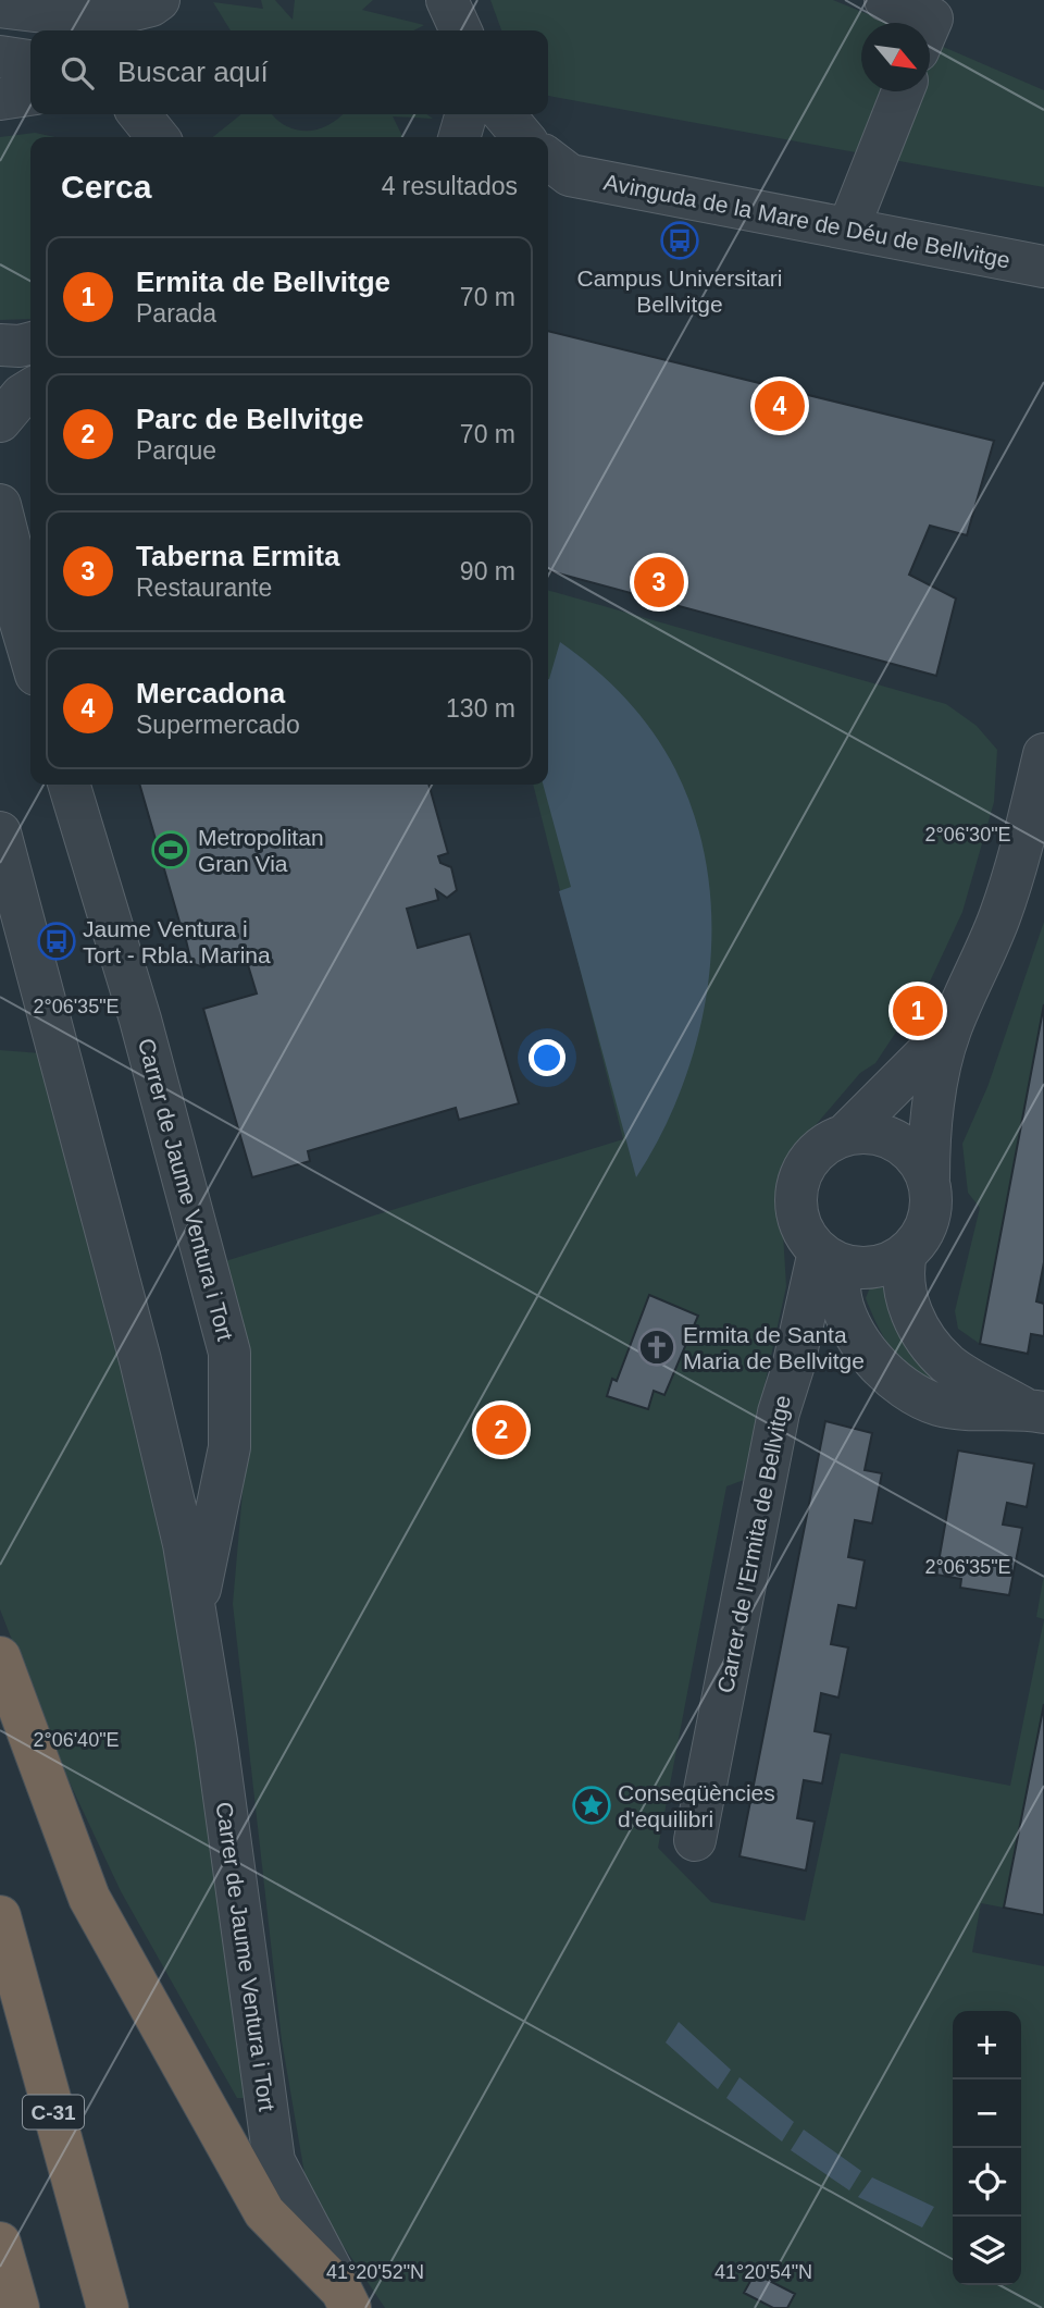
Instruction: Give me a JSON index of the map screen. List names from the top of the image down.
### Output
{
  "streets": {
    "highway": ["C-31"],
    "street": ["Avinguda de la Mare de Déu de Bellvitge", "Carrer de Jaume Ventura i Tort", "Carrer de l'Ermita de Bellvitge"]
  },
  "places": {
    "bus stop": ["Campus Universitari Bellvitge", "Jaume Ventura i Tort - Rbla. Marina"],
    "sports": ["Metropolitan Gran Via"],
    "church": ["Ermita de Santa Maria de Bellvitge"],
    "place": ["Conseqüències d'equilibri"]
  },
  "north": "bottom right",
  "page": {
    "search": "Buscar aquí",
    "heading": ["Cerca", "4 resultados"],
    "list": [
      {
        "mark": "1",
        "name": "Ermita de Bellvitge",
        "note": "Parada",
        "value": "70 m"
      },
      {
        "mark": "2",
        "name": "Parc de Bellvitge",
        "note": "Parque",
        "value": "70 m"
      },
      {
        "mark": "3",
        "name": "Taberna Ermita",
        "note": "Restaurante",
        "value": "90 m"
      },
      {
        "mark": "4",
        "name": "Mercadona",
        "note": "Supermercado",
        "value": "130 m"
      }
    ],
    "pins": [
      "4",
      "3",
      "1",
      "2"
    ],
    "map_buttons": ["+", "−"]
  },
  "coordinates": [
    "2°06'30\"E",
    "2°06'35\"E",
    "2°06'40\"E",
    "41°20'52\"N",
    "41°20'54\"N"
  ]
}
